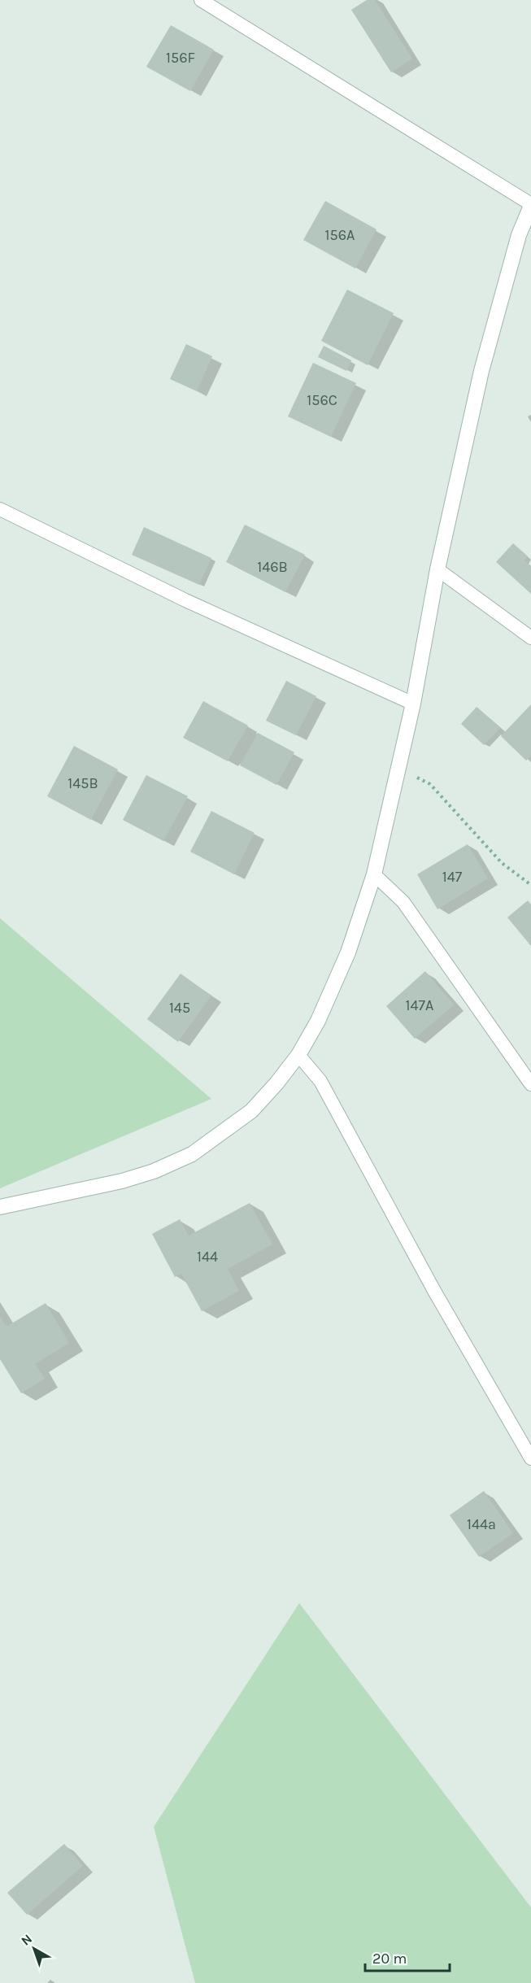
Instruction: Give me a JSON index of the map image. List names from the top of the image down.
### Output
{
  "house_numbers": [
    "156F",
    "156A",
    "156C",
    "146B",
    "145B",
    "147",
    "147A",
    "145",
    "144",
    "144a"
  ],
  "scale_bar": "20 m",
  "north": "top left"
}
